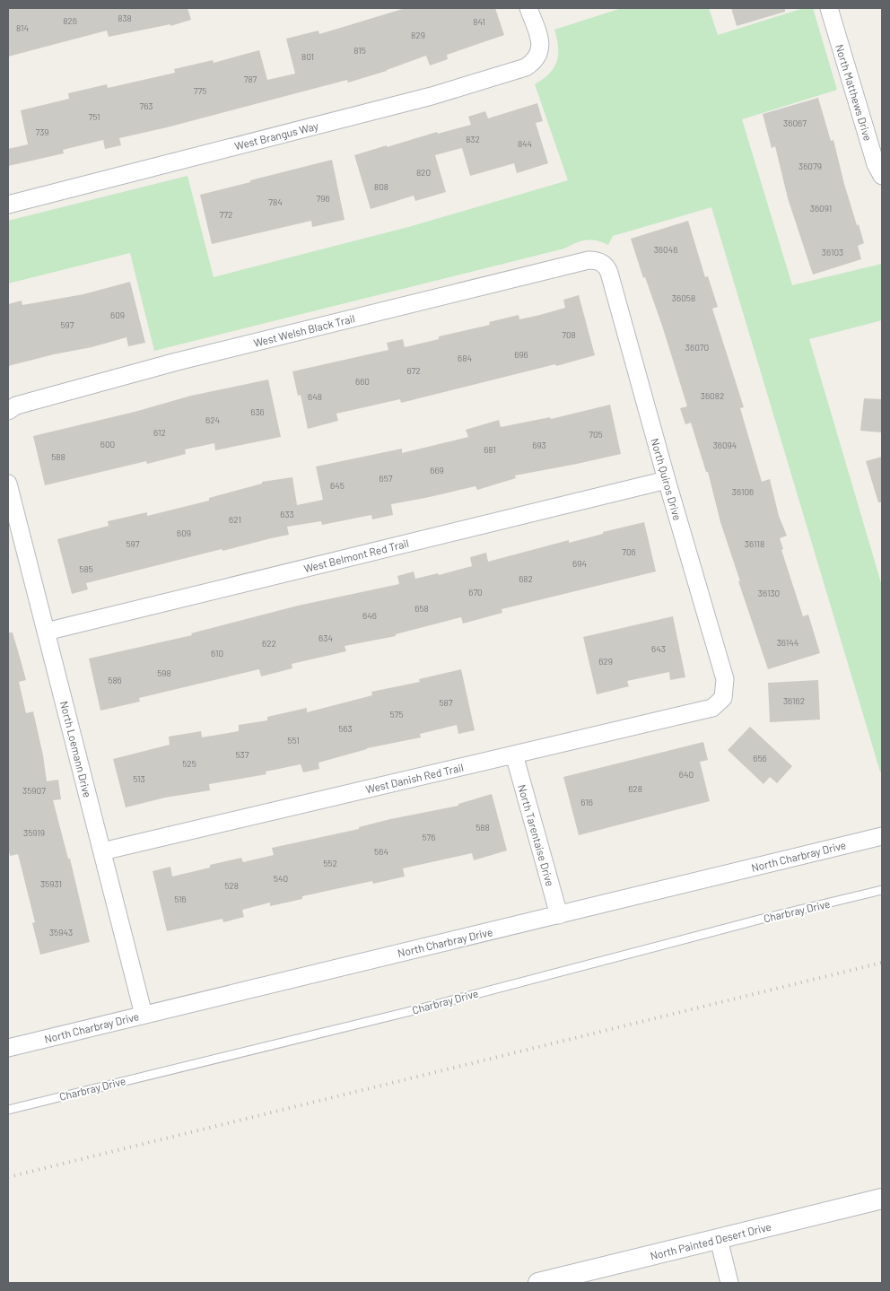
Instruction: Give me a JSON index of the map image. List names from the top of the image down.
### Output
{
  "streets": {
    "street": [
      "North Matthews Drive",
      "West Brangus Way",
      "West Welsh Black Trail",
      "North Quiros Drive",
      "West Belmont Red Trail",
      "North Loemann Drive",
      "West Danish Red Trail",
      "North Tarentaise Drive",
      "North Charbray Drive",
      "North Painted Desert Drive"
    ],
    "lane": ["Charbray Drive"]
  },
  "crossings": [
    ["West Welsh Black Trail", "North Quiros Drive"],
    ["North Quiros Drive", "West Belmont Red Trail"],
    ["North Quiros Drive", "West Danish Red Trail"],
    ["West Belmont Red Trail", "North Loemann Drive"],
    ["North Loemann Drive", "West Danish Red Trail"],
    ["North Loemann Drive", "North Charbray Drive"],
    ["West Danish Red Trail", "North Tarentaise Drive"],
    ["North Tarentaise Drive", "North Charbray Drive"]
  ],
  "house_numbers": [
    "838",
    "826",
    "841",
    "814",
    "829",
    "815",
    "801",
    "787",
    "775",
    "763",
    "751",
    "36067",
    "739",
    "832",
    "844",
    "36079",
    "820",
    "808",
    "796",
    "784",
    "36091",
    "772",
    "36046",
    "36103",
    "36058",
    "609",
    "597",
    "708",
    "36070",
    "696",
    "684",
    "672",
    "660",
    "36082",
    "648",
    "636",
    "624",
    "612",
    "705",
    "600",
    "693",
    "36094",
    "681",
    "588",
    "669",
    "657",
    "645",
    "36106",
    "633",
    "621",
    "609",
    "597",
    "36118",
    "706",
    "694",
    "585",
    "682",
    "670",
    "36130",
    "658",
    "646",
    "634",
    "36144",
    "622",
    "643",
    "610",
    "629",
    "598",
    "586",
    "36162",
    "587",
    "575",
    "563",
    "551",
    "537",
    "656",
    "525",
    "640",
    "513",
    "628",
    "35907",
    "616",
    "588",
    "35919",
    "576",
    "564",
    "552",
    "540",
    "35931",
    "528",
    "516",
    "35943"
  ]
}
